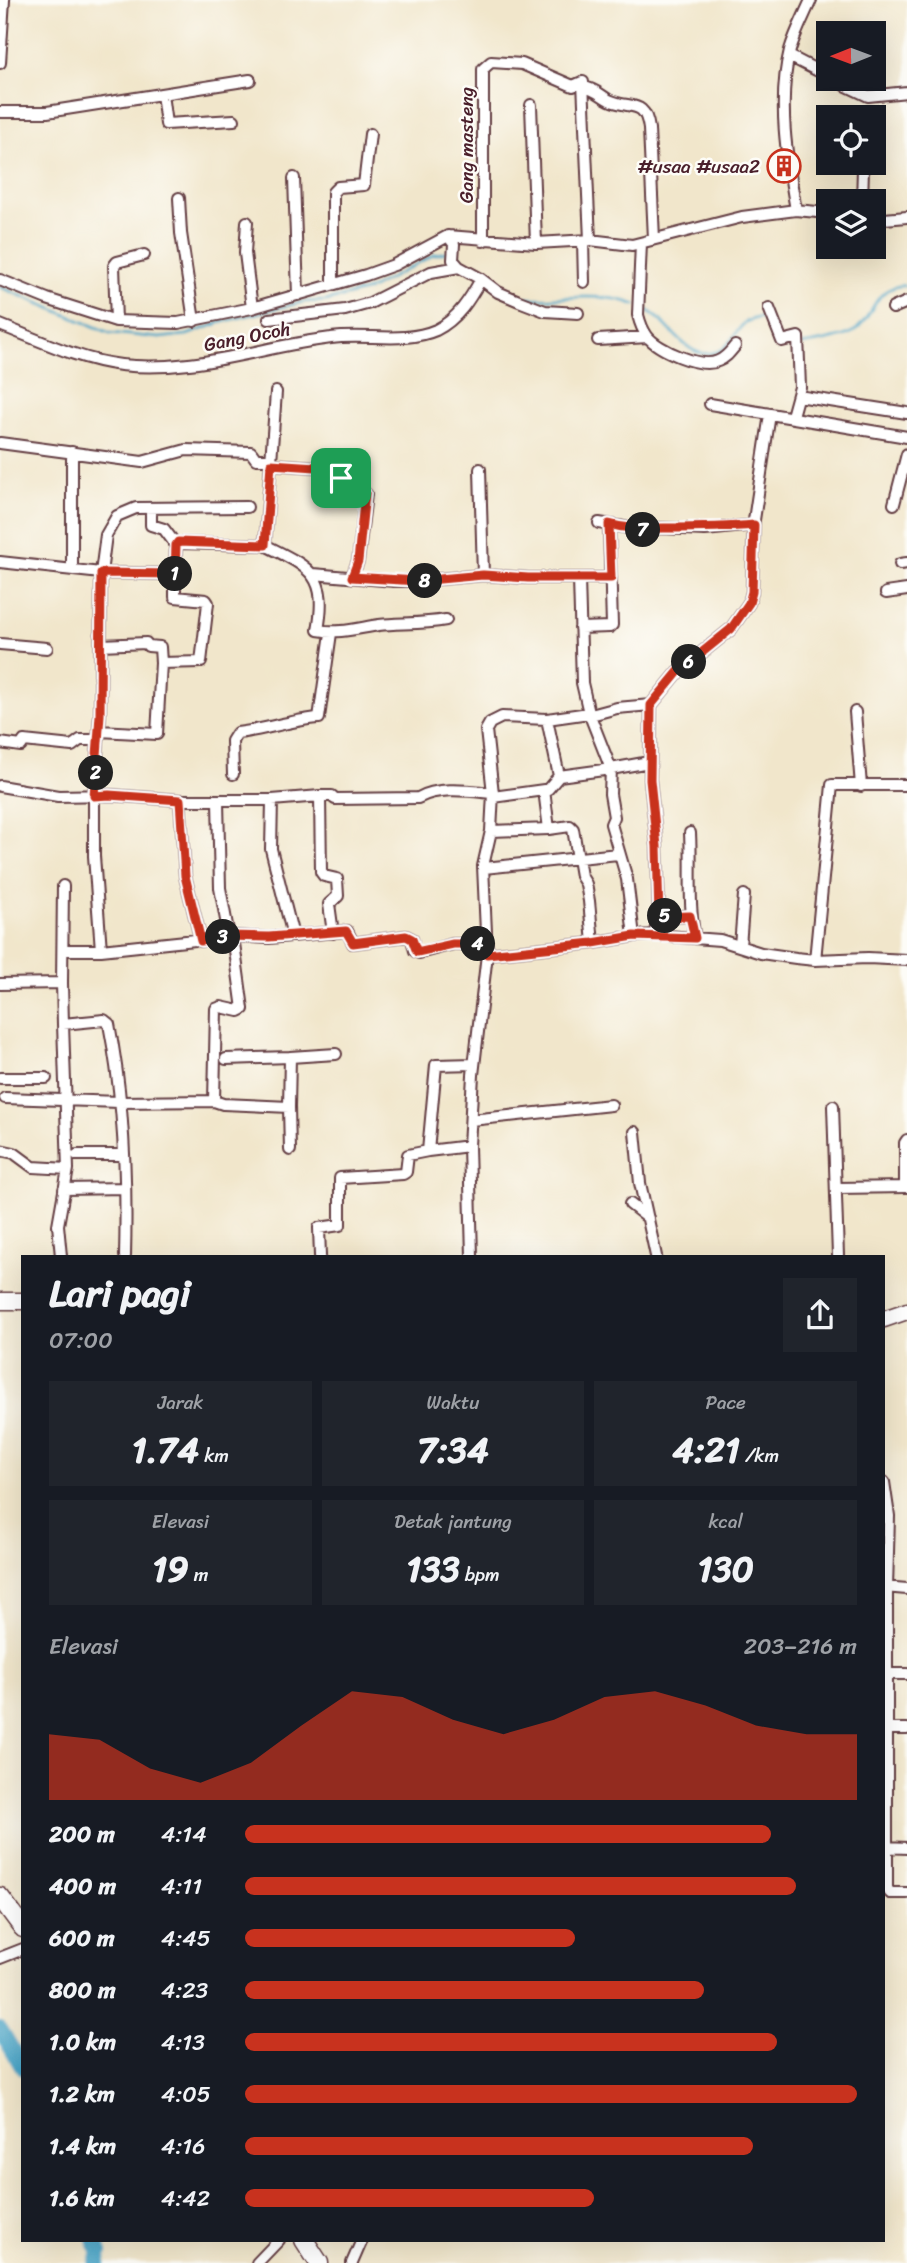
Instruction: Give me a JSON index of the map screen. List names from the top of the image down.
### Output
{
  "streets": {
    "street": ["Gang masteng", "Gang Ocoh"]
  },
  "places": {
    "building": ["#usaa #usaa2"]
  },
  "north": "left",
  "page": {
    "pins": [
      "7",
      "1",
      "8",
      "6",
      "2",
      "5",
      "3",
      "4"
    ],
    "heading": ["Lari pagi", "07:00"],
    "stats": [
      ["Jarak", "1.74 km"],
      ["Waktu", "7:34"],
      ["Pace", "4:21 /km"],
      ["Elevasi", "19 m"],
      ["Detak jantung", "133 bpm"],
      ["kcal", "130"]
    ],
    "chart": ["Elevasi", "203–216 m"],
    "list": [
      {
        "name": "200 m",
        "note": "4:14"
      },
      {
        "name": "400 m",
        "note": "4:11"
      },
      {
        "name": "600 m",
        "note": "4:45"
      },
      {
        "name": "800 m",
        "note": "4:23"
      },
      {
        "name": "1.0 km",
        "note": "4:13"
      },
      {
        "name": "1.2 km",
        "note": "4:05"
      },
      {
        "name": "1.4 km",
        "note": "4:16"
      },
      {
        "name": "1.6 km",
        "note": "4:42"
      }
    ]
  }
}
